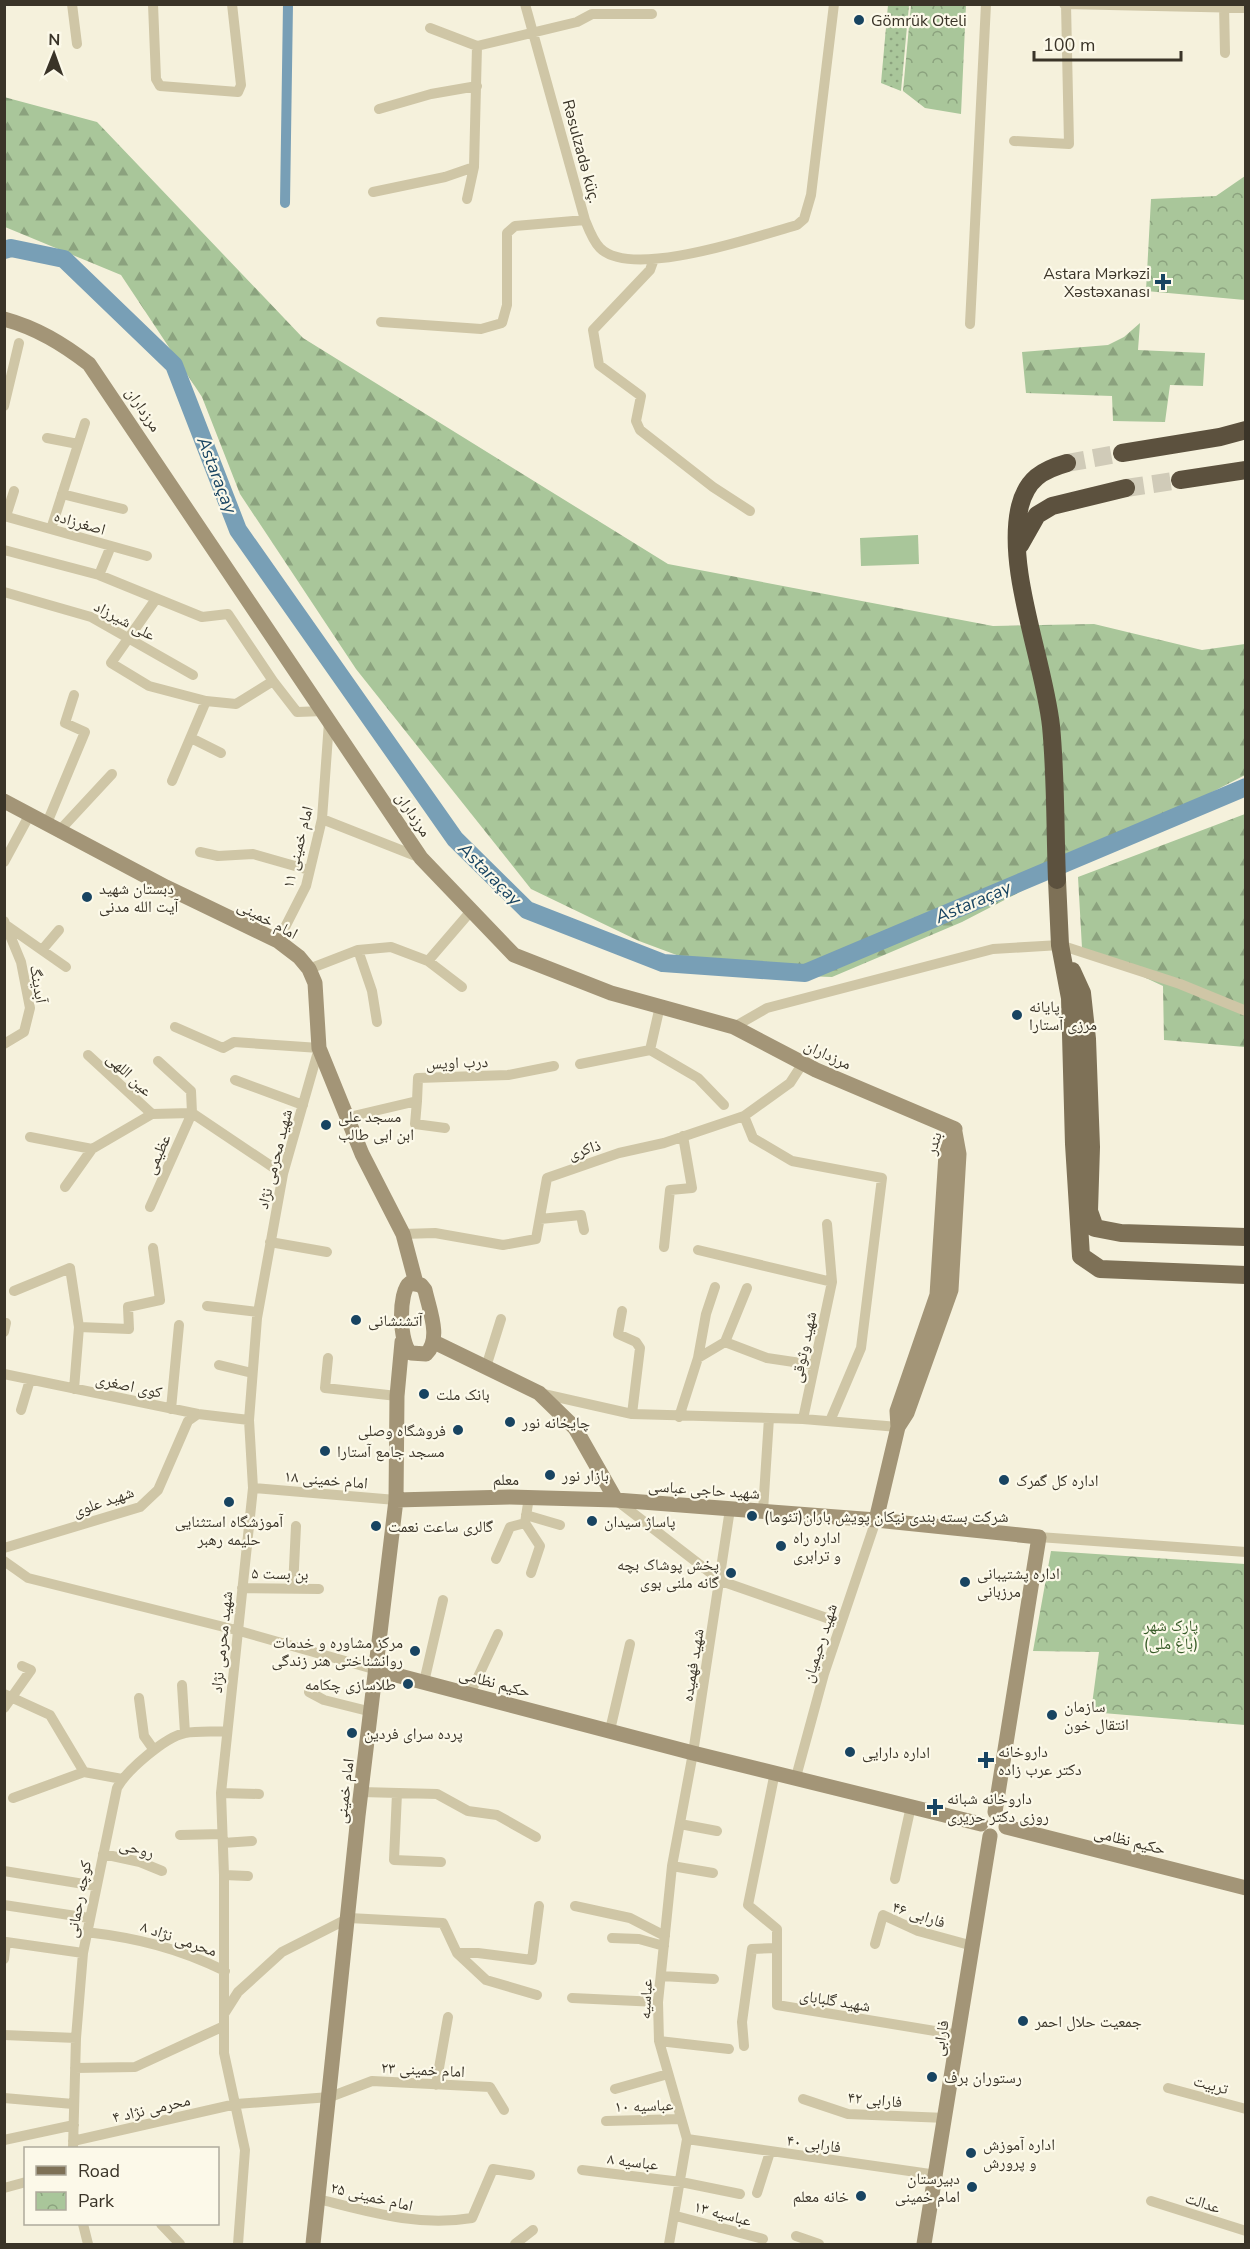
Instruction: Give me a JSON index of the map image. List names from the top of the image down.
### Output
{
  "streets": {
    "street": [
      "Rəsulzadə küç.",
      "مرزداران",
      "اصغرزاده",
      "علی شیرزاد",
      "امام خمینی ۱۱",
      "امام خمینی",
      "آبدینگ",
      "درب اویس",
      "عین اللهی",
      "بندر",
      "ذاکری",
      "عظیمی",
      "شهید محرمی نژاد",
      "شهید وثوقی",
      "کوی اصغری",
      "امام خمینی ۱۸",
      "معلم",
      "شهید حاجی عباسی",
      "شهید علوی",
      "بن بست ۵",
      "شهید رحیمیان",
      "شهید فهمیده",
      "حکیم نظامی",
      "روحی",
      "کوچه رحمانی",
      "فارابی ۴۶",
      "محرمی نژاد ۸",
      "عباسیه",
      "شهید گلبابای",
      "فارابی",
      "امام خمینی ۲۳",
      "تربیت",
      "فارابی ۴۲",
      "عباسیه ۱۰",
      "محرمی نژاد ۴",
      "فارابی ۴۰",
      "عباسیه ۸",
      "امام خمینی ۲۵",
      "عدالت",
      "عباسیه ۱۳"
    ]
  },
  "crossings": [
    ["مرزداران", "امام خمینی ۱۱"],
    ["مرزداران", "بندر"],
    ["مرزداران", "ذاکری"],
    ["امام خمینی ۱۱", "امام خمینی"],
    ["امام خمینی", "امام خمینی ۱۸"],
    ["امام خمینی", "معلم"],
    ["امام خمینی", "حکیم نظامی"],
    ["امام خمینی", "امام خمینی ۲۳"],
    ["امام خمینی", "امام خمینی ۲۵"],
    ["بندر", "شهید حاجی عباسی"],
    ["بندر", "شهید رحیمیان"],
    ["شهید محرمی نژاد", "کوی اصغری"],
    ["شهید محرمی نژاد", "امام خمینی ۱۸"],
    ["شهید محرمی نژاد", "بن بست ۵"],
    ["شهید محرمی نژاد", "حکیم نظامی"],
    ["شهید محرمی نژاد", "کوچه رحمانی"],
    ["شهید محرمی نژاد", "محرمی نژاد ۸"],
    ["شهید محرمی نژاد", "امام خمینی ۲۳"],
    ["شهید محرمی نژاد", "محرمی نژاد ۴"],
    ["کوی اصغری", "شهید علوی"],
    ["امام خمینی ۱۸", "معلم"],
    ["معلم", "شهید حاجی عباسی"],
    ["شهید حاجی عباسی", "شهید رحیمیان"],
    ["شهید حاجی عباسی", "شهید فهمیده"],
    ["شهید رحیمیان", "حکیم نظامی"],
    ["شهید فهمیده", "حکیم نظامی"],
    ["شهید فهمیده", "عباسیه"],
    ["حکیم نظامی", "عباسیه"],
    ["حکیم نظامی", "شهید گلبابای"],
    ["حکیم نظامی", "فارابی"],
    ["روحی", "کوچه رحمانی"],
    ["کوچه رحمانی", "محرمی نژاد ۸"],
    ["کوچه رحمانی", "محرمی نژاد ۴"],
    ["فارابی ۴۶", "فارابی"],
    ["عباسیه", "عباسیه ۱۰"],
    ["عباسیه", "فارابی ۴۰"],
    ["عباسیه", "عباسیه ۸"],
    ["عباسیه", "عباسیه ۱۳"],
    ["شهید گلبابای", "فارابی"],
    ["فارابی", "فارابی ۴۲"],
    ["فارابی", "فارابی ۴۰"],
    ["امام خمینی ۲۳", "محرمی نژاد ۴"]
  ],
  "water": ["Astaraçay"],
  "parks": ["پارک شهر (باغ ملی)"],
  "places": {
    "other": [
      "Gömrük Oteli",
      "دبستان شهید آیت الله مدنی",
      "پایانه مرزی آستارا",
      "مسجد علی ابن ابی طالب",
      "آتشنشانی",
      "بانک ملت",
      "چایخانه نور",
      "فروشگاه وصلی",
      "مسجد جامع آستارا",
      "بازار نور",
      "اداره کل گمرک",
      "آموزشگاه استثنایی حلیمه رهبر",
      "شركت بسته بندی نيكان پويش باران(تئوما)",
      "پاساژ سیدان",
      "گالری ساعت نعمت",
      "اداره راه و ترابری",
      "پخش پوشاک بچه گانه ملنی بوی",
      "اداره پشتیبانی مرزبانی",
      "مرکز مشاوره و خدمات روانشناختی هنر زندگی",
      "طلاسازی چکامه",
      "سازمان انتقال خون",
      "پرده سرای فردین",
      "اداره دارایی",
      "جمعیت حلال احمر",
      "رستوران برف",
      "اداره آموزش و پرورش",
      "دبیرستان امام خمینی",
      "خانه معلم"
    ],
    "health": ["Astara Mərkəzi Xəstəxanası", "داروخانه دکتر عرب زاده", "داروخانه شبانه روزی دکتر حریری"]
  },
  "legend": ["Road", "Park"],
  "scale_bar": "100 m",
  "north": "top"
}
